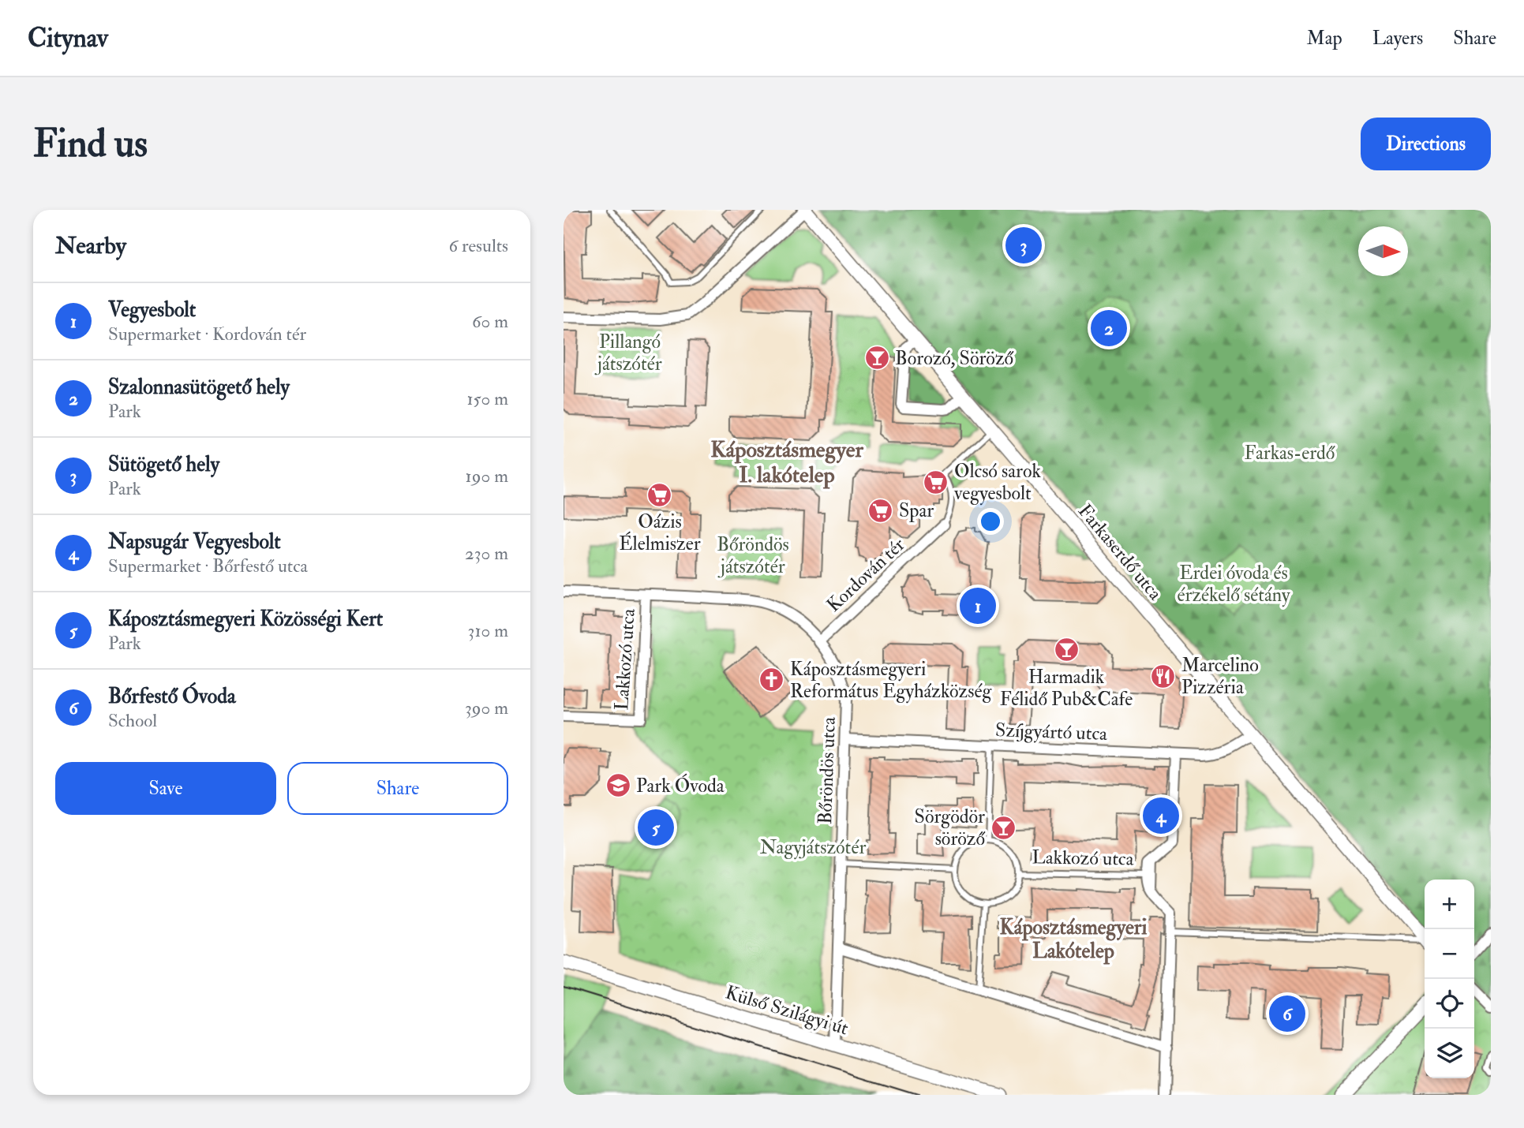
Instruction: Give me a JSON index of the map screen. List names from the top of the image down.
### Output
{
  "streets": {
    "street": [
      "Farkaserdő utca",
      "Kordován tér",
      "Lakkozó utca",
      "Szíjgyártó utca",
      "Bőröndös utca",
      "Külső Szilágyi út"
    ]
  },
  "crossings": [
    ["Farkaserdő utca", "Kordován tér"],
    ["Farkaserdő utca", "Szíjgyártó utca"],
    ["Kordován tér", "Bőröndös utca"],
    ["Lakkozó utca", "Bőröndös utca"],
    ["Szíjgyártó utca", "Bőröndös utca"],
    ["Bőröndös utca", "Külső Szilágyi út"]
  ],
  "districts": ["Káposztásmegyer I. lakótelep", "Káposztásmegyeri Lakótelep"],
  "parks": [
    "Pillangó játszótér",
    "Farkas-erdő",
    "Bőröndös játszótér",
    "Erdei óvoda és érzékelő sétány",
    "Nagyjátszótér"
  ],
  "places": {
    "bar": ["Borozó, Söröző", "Harmadik Félidő Pub&Cafe", "Sörgödör söröző"],
    "supermarket": ["Olcsó sarok vegyesbolt", "Oázis Élelmiszer", "Spar"],
    "restaurant": ["Marcelino Pizzéria"],
    "church": ["Káposztásmegyeri Református Egyházközség"],
    "school or university": ["Park Óvoda"]
  },
  "north": "right",
  "page": {
    "header": "Citynav",
    "nav": ["Map", "Layers", "Share"],
    "buttons": [
      "Directions",
      ["Save", "Share"]
    ],
    "title": "Find us",
    "heading": ["Nearby", "6 results"],
    "pins": [
      "3",
      "2",
      "1",
      "4",
      "5",
      "6"
    ],
    "list": [
      {
        "mark": "1",
        "name": "Vegyesbolt",
        "note": "Supermarket · Kordován tér",
        "value": "60 m"
      },
      {
        "mark": "2",
        "name": "Szalonnasütögető hely",
        "note": "Park",
        "value": "150 m"
      },
      {
        "mark": "3",
        "name": "Sütögető hely",
        "note": "Park",
        "value": "190 m"
      },
      {
        "mark": "4",
        "name": "Napsugár Vegyesbolt",
        "note": "Supermarket · Bőrfestő utca",
        "value": "230 m"
      },
      {
        "mark": "5",
        "name": "Káposztásmegyeri Közösségi Kert",
        "note": "Park",
        "value": "310 m"
      },
      {
        "mark": "6",
        "name": "Bőrfestő Óvoda",
        "note": "School",
        "value": "390 m"
      }
    ],
    "map_buttons": ["+", "−"]
  }
}
